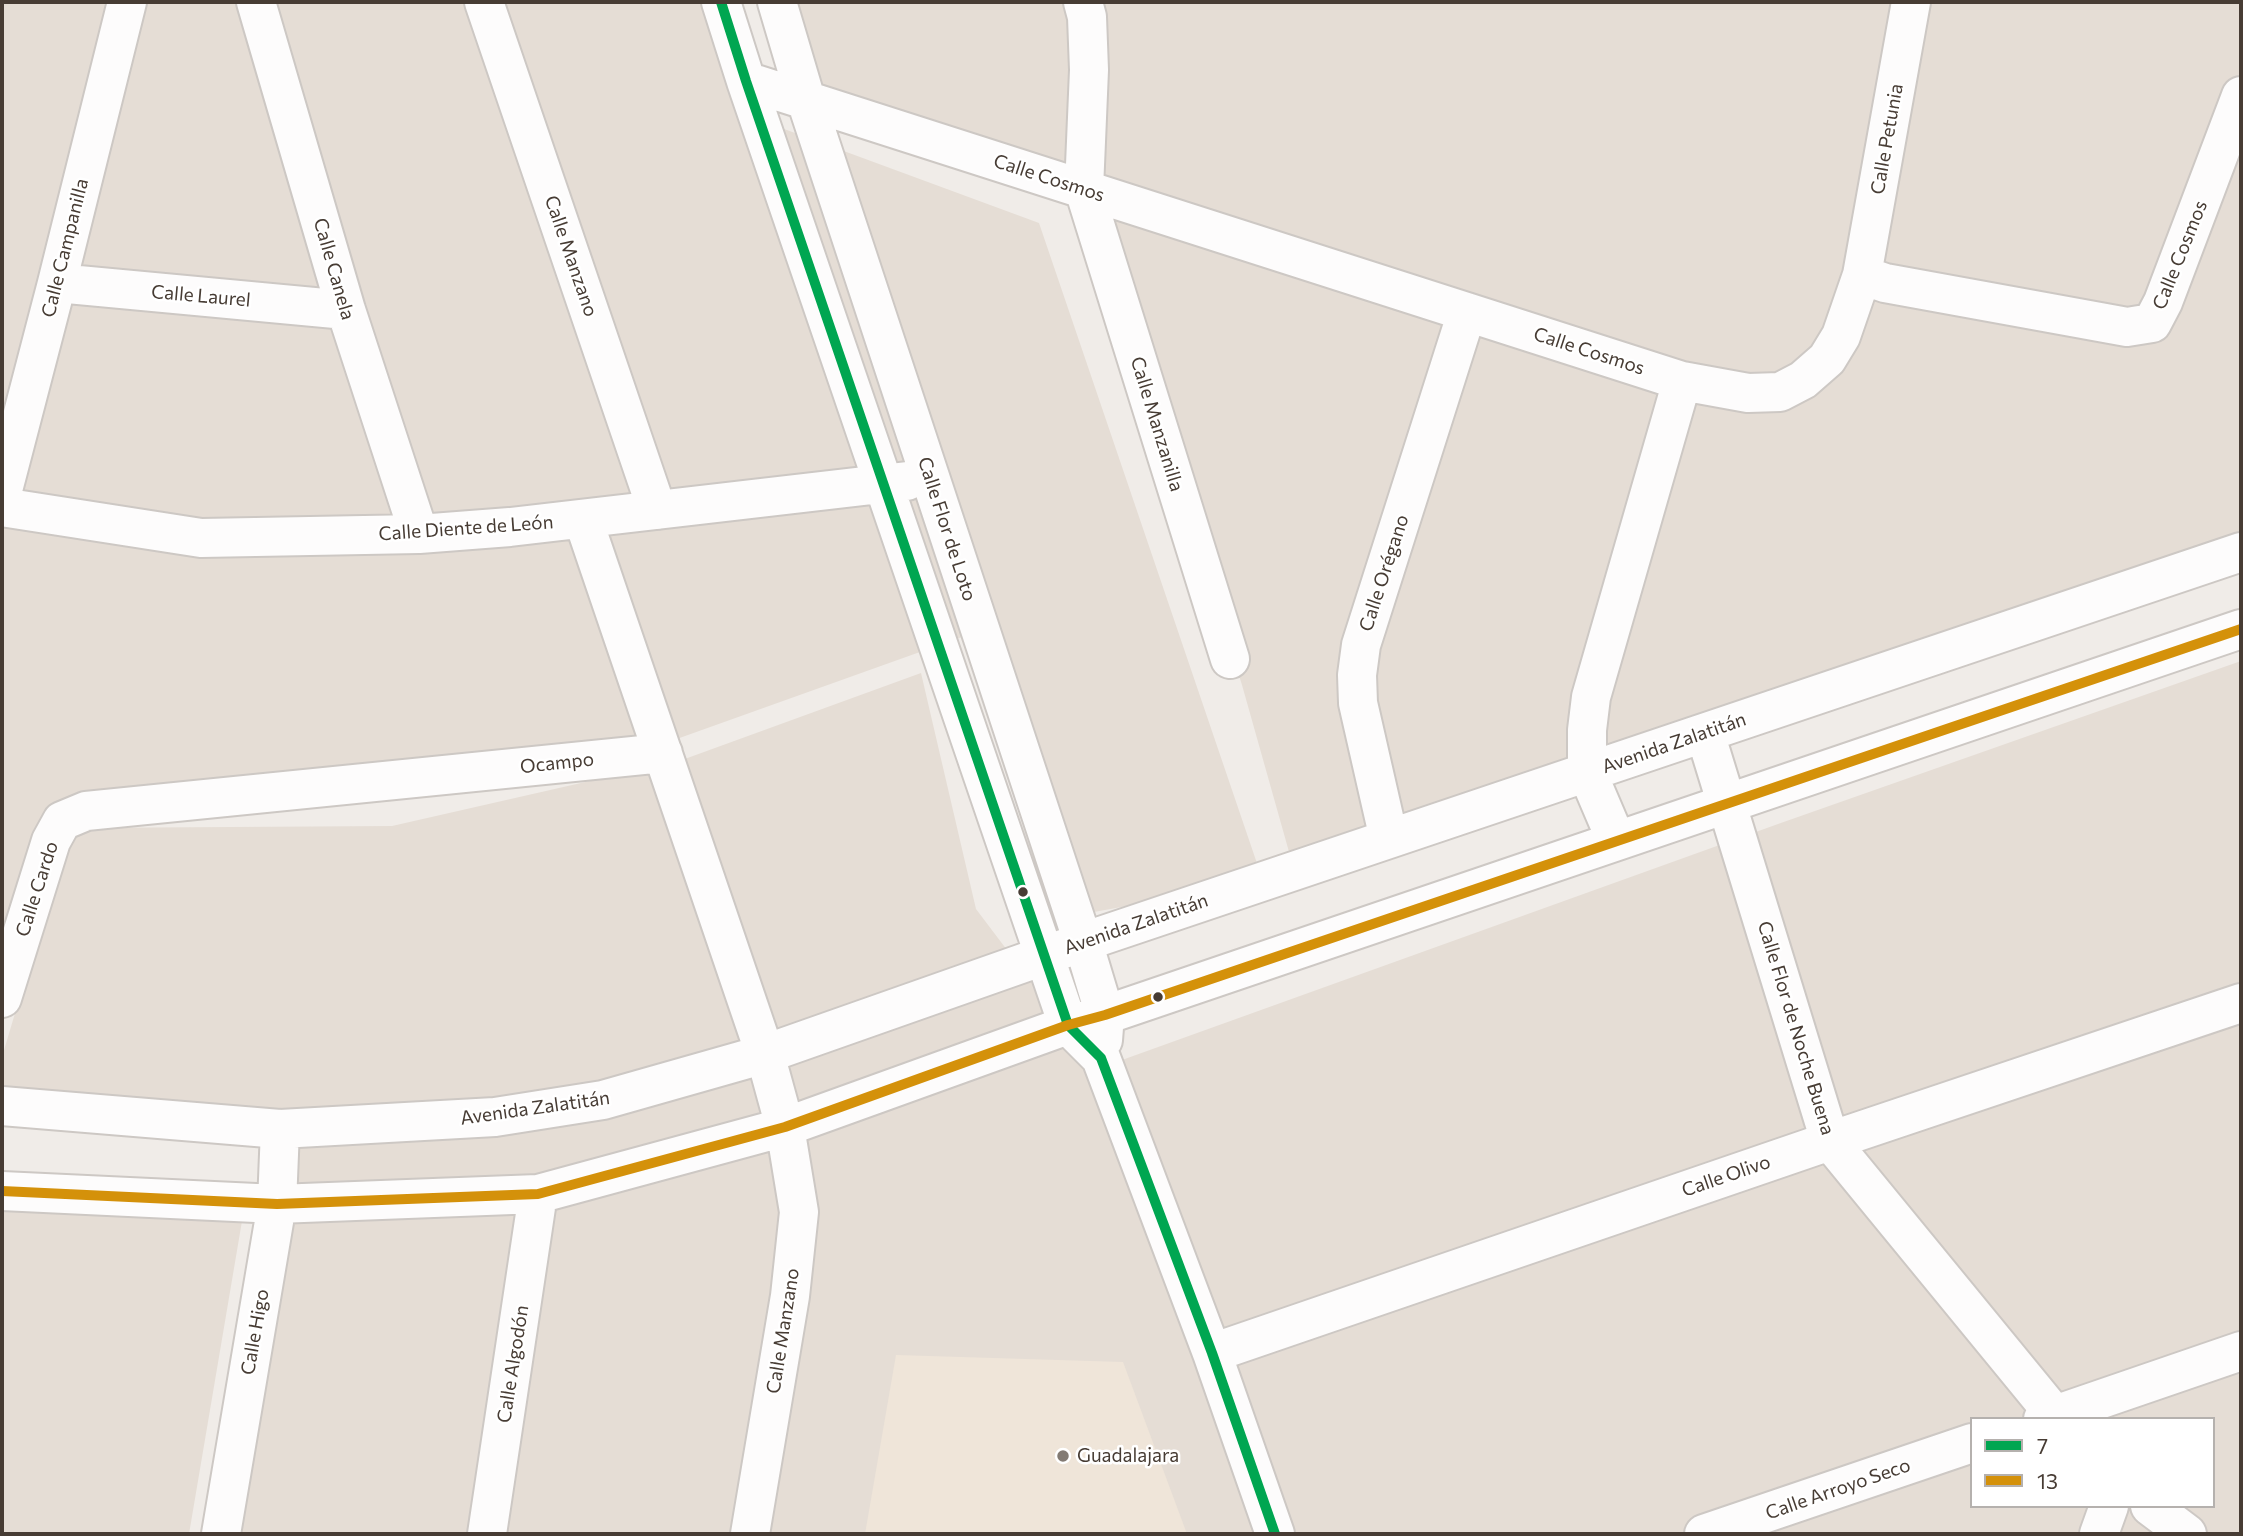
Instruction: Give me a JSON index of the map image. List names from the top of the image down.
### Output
{
  "streets": {
    "street": [
      "Calle Petunia",
      "Calle Cosmos",
      "Calle Campanilla",
      "Calle Manzano",
      "Calle Canela",
      "Calle Laurel",
      "Calle Manzanilla",
      "Calle Diente de León",
      "Calle Flor de Loto",
      "Calle Orégano",
      "Avenida Zalatitán",
      "Ocampo",
      "Calle Cardo",
      "Calle Flor de Noche Buena",
      "Calle Olivo",
      "Calle Higo",
      "Calle Algodón",
      "Calle Arroyo Seco"
    ]
  },
  "crossings": [
    ["Calle Petunia", "Calle Cosmos"],
    ["Calle Cosmos", "Calle Manzanilla"],
    ["Calle Cosmos", "Calle Flor de Loto"],
    ["Calle Cosmos", "Calle Orégano"],
    ["Calle Campanilla", "Calle Laurel"],
    ["Calle Manzano", "Calle Diente de León"],
    ["Calle Canela", "Calle Laurel"],
    ["Calle Canela", "Calle Diente de León"],
    ["Calle Diente de León", "Calle Flor de Loto"],
    ["Calle Flor de Loto", "Avenida Zalatitán"],
    ["Calle Flor de Loto", "Calle Olivo"],
    ["Calle Orégano", "Avenida Zalatitán"],
    ["Avenida Zalatitán", "Calle Flor de Noche Buena"],
    ["Avenida Zalatitán", "Calle Higo"],
    ["Ocampo", "Calle Cardo"],
    ["Calle Flor de Noche Buena", "Calle Olivo"]
  ],
  "places": ["Guadalajara"],
  "lines": ["transit line 7", "transit line 13"],
  "legend": ["7", "13"]
}
